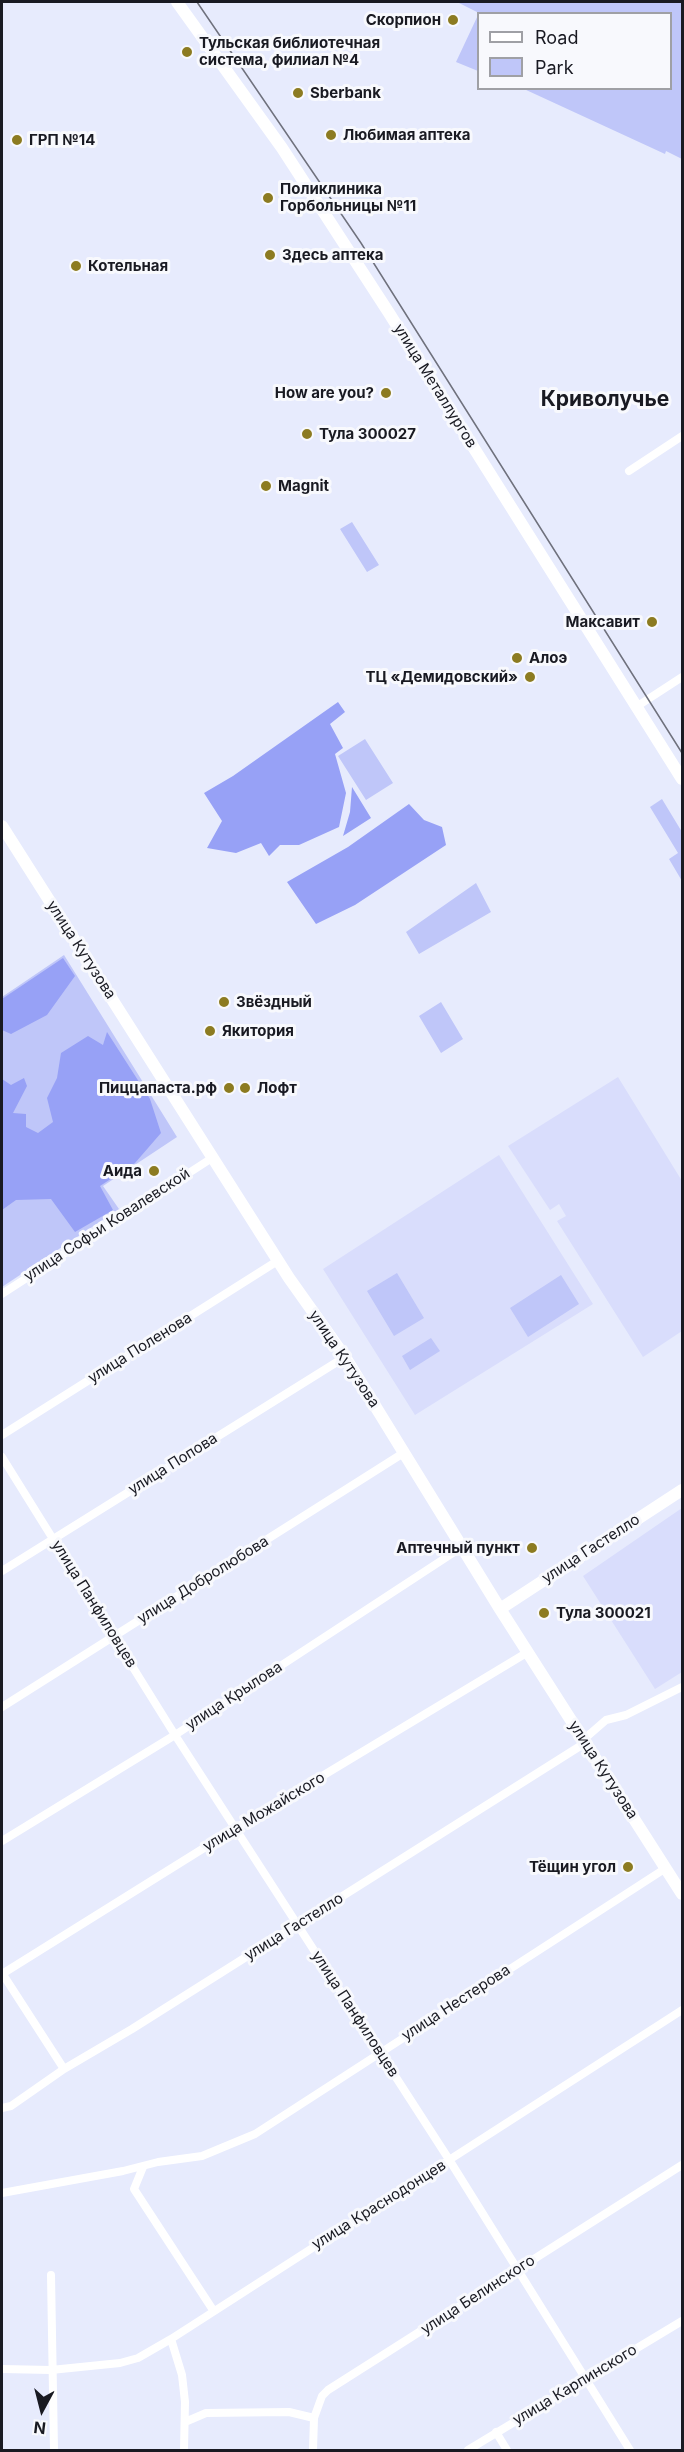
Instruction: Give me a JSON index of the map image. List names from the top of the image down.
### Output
{
  "streets": {
    "main road": ["улица Металлургов", "улица Кутузова", "улица Гастелло"],
    "street": [
      "улица Софьи Ковалевской",
      "улица Поленова",
      "улица Попова",
      "улица Добролюбова",
      "улица Панфиловцев",
      "улица Крылова",
      "улица Можайского",
      "улица Нестерова",
      "улица Краснодонцев",
      "улица Белинского",
      "улица Карпинского"
    ]
  },
  "crossings": [
    ["улица Кутузова", "улица Софьи Ковалевской"],
    ["улица Кутузова", "улица Поленова"],
    ["улица Кутузова", "улица Попова"],
    ["улица Кутузова", "улица Гастелло"],
    ["улица Кутузова", "улица Добролюбова"],
    ["улица Кутузова", "улица Крылова"],
    ["улица Кутузова", "улица Можайского"],
    ["улица Кутузова", "улица Нестерова"],
    ["улица Попова", "улица Панфиловцев"],
    ["улица Гастелло", "улица Панфиловцев"],
    ["улица Добролюбова", "улица Панфиловцев"],
    ["улица Панфиловцев", "улица Крылова"],
    ["улица Панфиловцев", "улица Можайского"],
    ["улица Панфиловцев", "улица Нестерова"],
    ["улица Панфиловцев", "улица Краснодонцев"],
    ["улица Панфиловцев", "улица Белинского"],
    ["улица Панфиловцев", "улица Карпинского"]
  ],
  "districts": ["Криволучье"],
  "places": [
    "Скорпион",
    "Тульская библиотечная система, филиал №4",
    "Sberbank",
    "Любимая аптека",
    "ГРП №14",
    "Поликлиника Горбольницы №11",
    "Здесь аптека",
    "Котельная",
    "How are you?",
    "Тула 300027",
    "Magnit",
    "Максавит",
    "Алоэ",
    "ТЦ «Демидовский»",
    "Звёздный",
    "Якитория",
    "Пиццапаста.рф",
    "Лофт",
    "Аида",
    "Аптечный пункт",
    "Тула 300021",
    "Тёщин угол"
  ],
  "legend": ["Road", "Park"],
  "north": "bottom"
}
